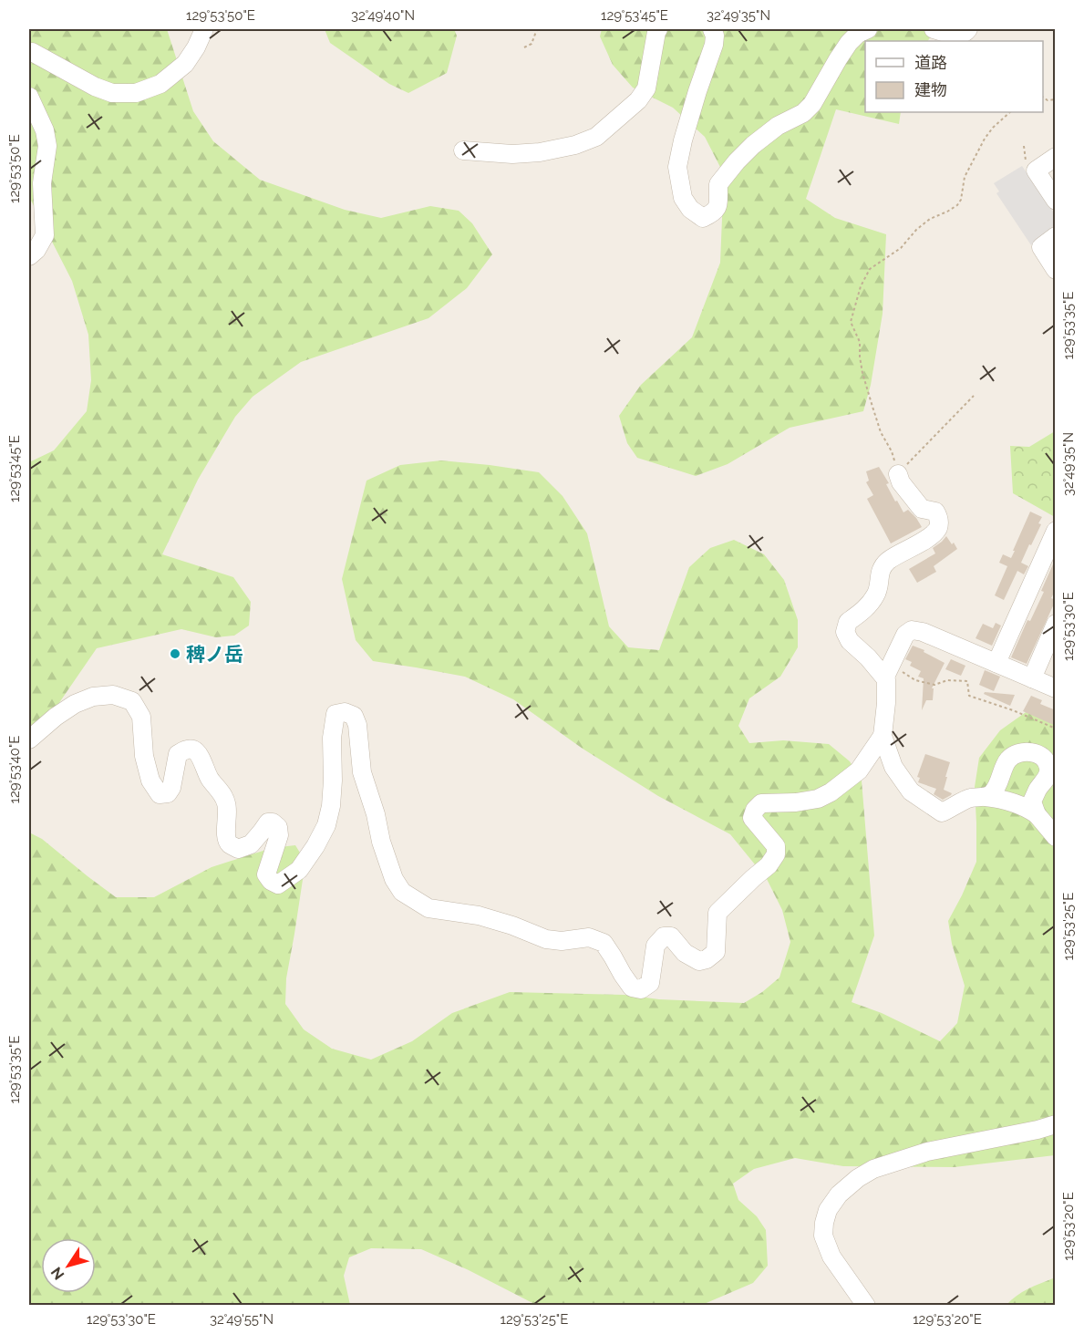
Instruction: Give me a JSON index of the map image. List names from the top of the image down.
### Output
{
  "places": ["稗ノ岳"],
  "legend": ["道路", "建物"],
  "north": "bottom left",
  "coordinates": [
    "129°53'50\"E",
    "32°49'40\"N",
    "129°53'45\"E",
    "32°49'35\"N",
    "129°53'35\"E",
    "129°53'30\"E",
    "129°53'40\"E",
    "129°53'25\"E",
    "129°53'20\"E",
    "32°49'55\"N"
  ]
}
